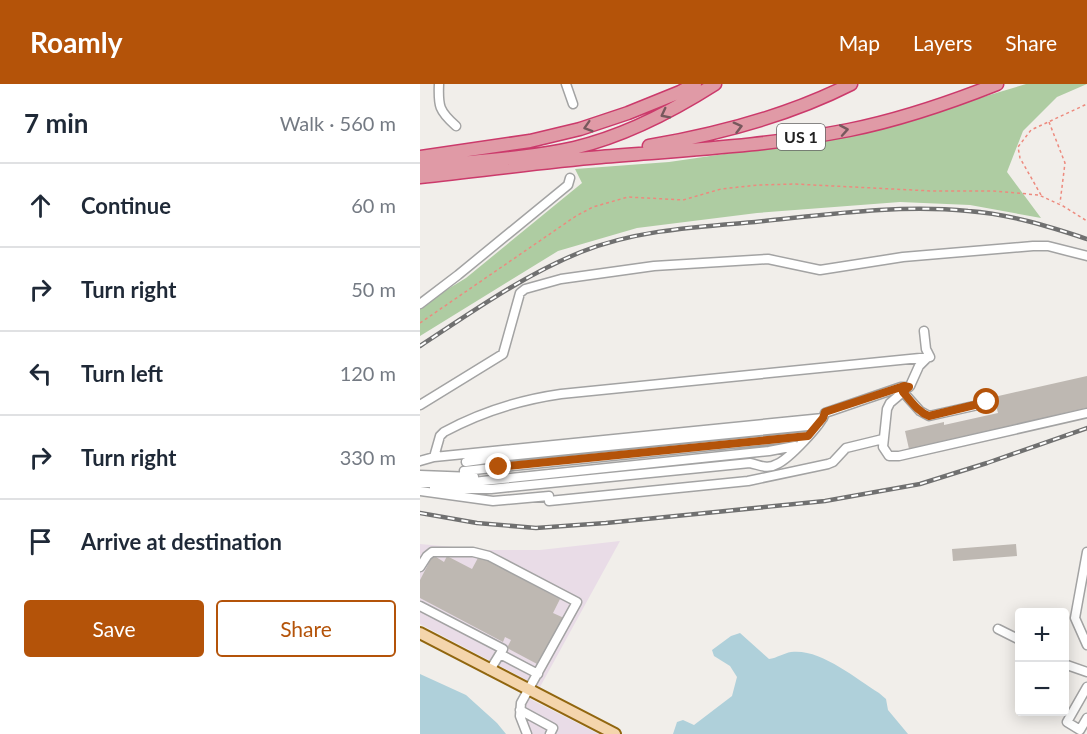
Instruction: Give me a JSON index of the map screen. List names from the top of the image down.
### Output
{
  "streets": {
    "highway": ["US 1"]
  },
  "page": {
    "header": "Roamly",
    "nav": ["Map", "Layers", "Share"],
    "heading": ["7 min", "Walk · 560 m"],
    "list": [
      ["Continue", "60 m"],
      ["Turn right", "50 m"],
      ["Turn left", "120 m"],
      ["Turn right", "330 m"],
      "Arrive at destination"
    ],
    "buttons": ["Save", "Share"],
    "map_buttons": ["+", "−"]
  }
}
